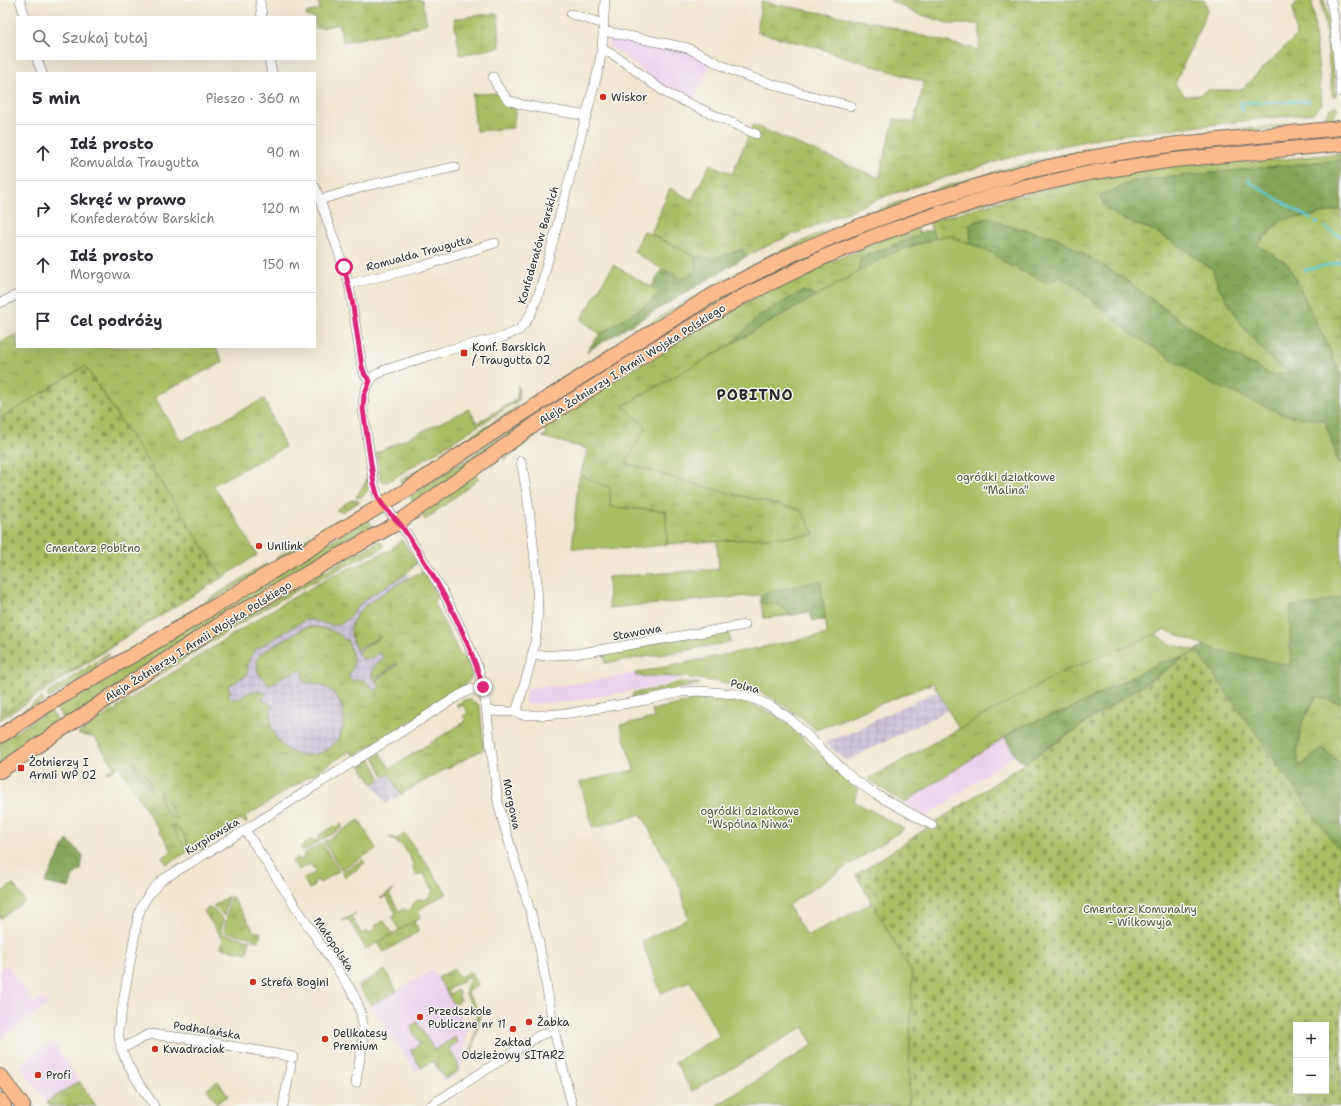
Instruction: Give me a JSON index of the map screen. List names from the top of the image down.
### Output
{
  "streets": {
    "main road": ["Aleja Żołnierzy I Armii Wojska Polskiego"],
    "street": [
      "Konfederatów Barskich",
      "Romualda Traugutta",
      "Stawowa",
      "Polna",
      "Morgowa",
      "Kurpiowska",
      "Małopolska",
      "Podhalańska"
    ]
  },
  "crossings": [
    ["Aleja Żołnierzy I Armii Wojska Polskiego", "Morgowa"],
    ["Polna", "Morgowa"],
    ["Morgowa", "Kurpiowska"],
    ["Kurpiowska", "Małopolska"],
    ["Kurpiowska", "Podhalańska"]
  ],
  "districts": ["POBITNO"],
  "parks": [
    "ogródki działkowe \"Malina\"",
    "Cmentarz Pobitno",
    "ogródki działkowe \"Wspólna Niwa\"",
    "Cmentarz Komunalny - Wilkowyja"
  ],
  "places": {
    "other": [
      "Wiskor",
      "Unilink",
      "Strefa Bogini",
      "Przedszkole Publiczne nr 11",
      "Żabka",
      "Zakład Odzieżowy SITARZ",
      "Delikatesy Premium",
      "Kwadraciak",
      "Profi"
    ],
    "transit": ["Konf. Barskich / Traugutta 02", "Żołnierzy I Armii WP 02"]
  },
  "page": {
    "search": "Szukaj tutaj",
    "heading": ["5 min", "Pieszo · 360 m"],
    "list": [
      ["Idź prosto", "Romualda Traugutta", "90 m"],
      ["Skręć w prawo", "Konfederatów Barskich", "120 m"],
      ["Idź prosto", "Morgowa", "150 m"],
      "Cel podróży"
    ],
    "map_buttons": ["+", "−"]
  }
}
